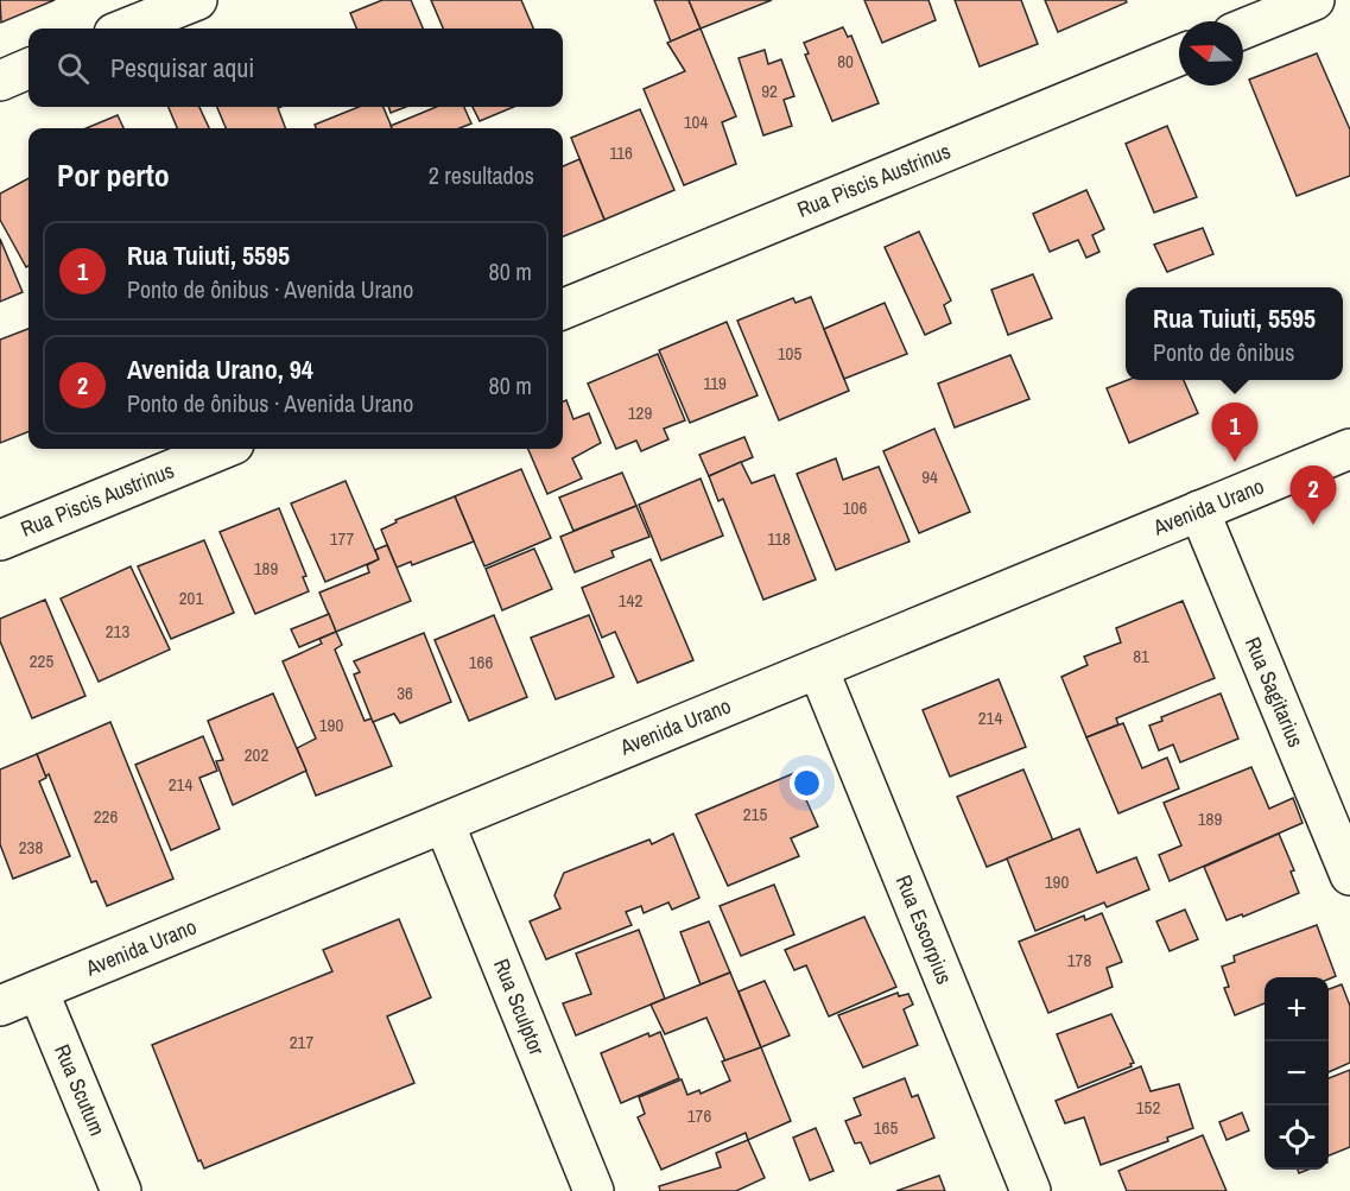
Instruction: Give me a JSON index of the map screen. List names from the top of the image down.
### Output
{
  "streets": {
    "street": [
      "Rua Piscis Austrinus",
      "Avenida Urano",
      "Rua Sagitarius",
      "Rua Escorpius",
      "Rua Sculptor",
      "Rua Scutum"
    ]
  },
  "crossings": [
    ["Avenida Urano", "Rua Sagitarius"],
    ["Avenida Urano", "Rua Escorpius"],
    ["Avenida Urano", "Rua Sculptor"],
    ["Avenida Urano", "Rua Scutum"]
  ],
  "house_numbers": [
    "80",
    "92",
    "104",
    "116",
    "105",
    "119",
    "129",
    "94",
    "106",
    "177",
    "118",
    "189",
    "201",
    "142",
    "213",
    "81",
    "225",
    "166",
    "36",
    "214",
    "190",
    "202",
    "214",
    "215",
    "226",
    "189",
    "238",
    "190",
    "178",
    "217",
    "152",
    "176",
    "165"
  ],
  "north": "left",
  "page": {
    "search": "Pesquisar aqui",
    "heading": ["Por perto", "2 resultados"],
    "list": [
      {
        "mark": "1",
        "name": "Rua Tuiuti, 5595",
        "note": "Ponto de ônibus · Avenida Urano",
        "value": "80 m"
      },
      {
        "mark": "2",
        "name": "Avenida Urano, 94",
        "note": "Ponto de ônibus · Avenida Urano",
        "value": "80 m"
      }
    ],
    "popup": ["Rua Tuiuti, 5595", "Ponto de ônibus"],
    "pins": ["1", "2"],
    "map_buttons": ["+", "−"]
  }
}
